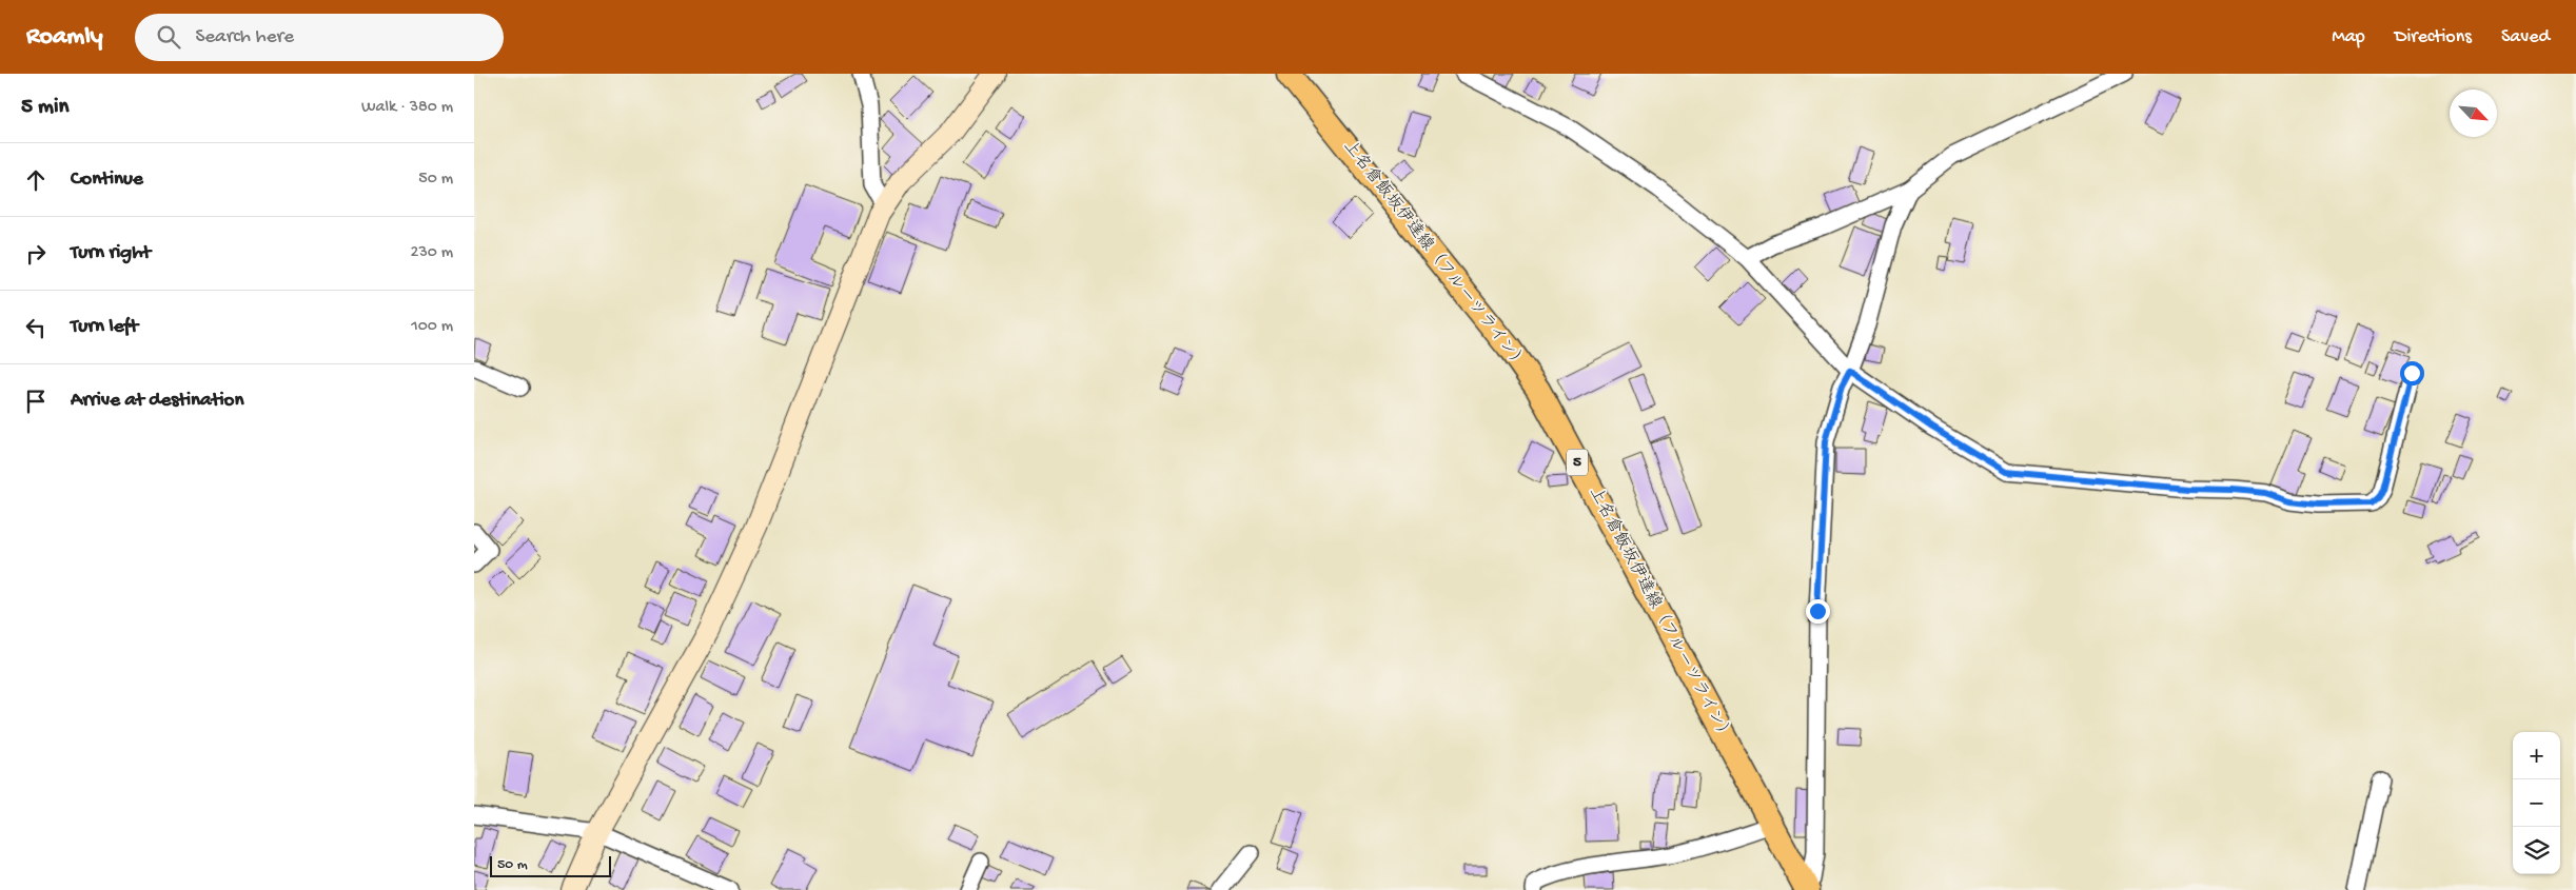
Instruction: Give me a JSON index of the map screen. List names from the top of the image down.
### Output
{
  "streets": {
    "main road": ["上名倉飯坂伊達線（フルーツライン）", "5"]
  },
  "scale_bar": "50 m",
  "north": "bottom right",
  "page": {
    "header": "Roamly",
    "search": "Search here",
    "nav": ["Map", "Directions", "Saved"],
    "heading": ["5 min", "Walk · 380 m"],
    "list": [
      ["Continue", "50 m"],
      ["Turn right", "230 m"],
      ["Turn left", "100 m"],
      "Arrive at destination"
    ],
    "map_buttons": ["+", "−"],
    "scale": "50 m"
  }
}
